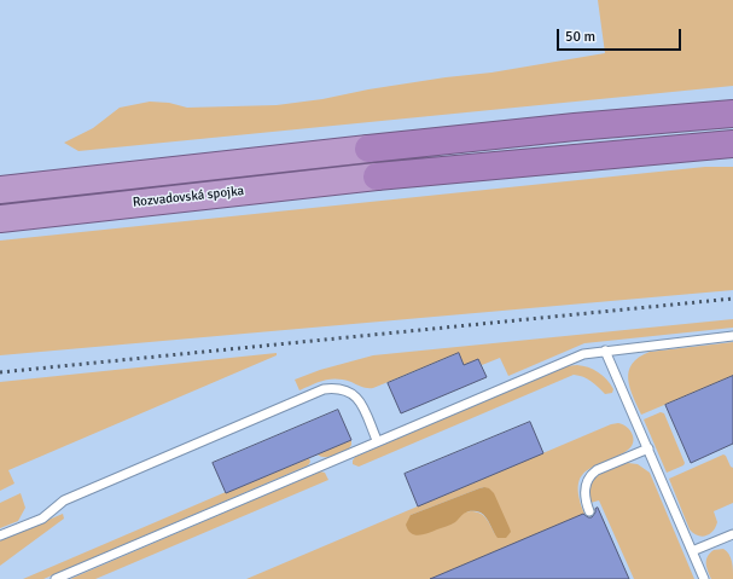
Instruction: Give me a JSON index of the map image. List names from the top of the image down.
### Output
{
  "streets": {
    "highway": ["Rozvadovská spojka"]
  },
  "scale_bar": "50 m"
}
